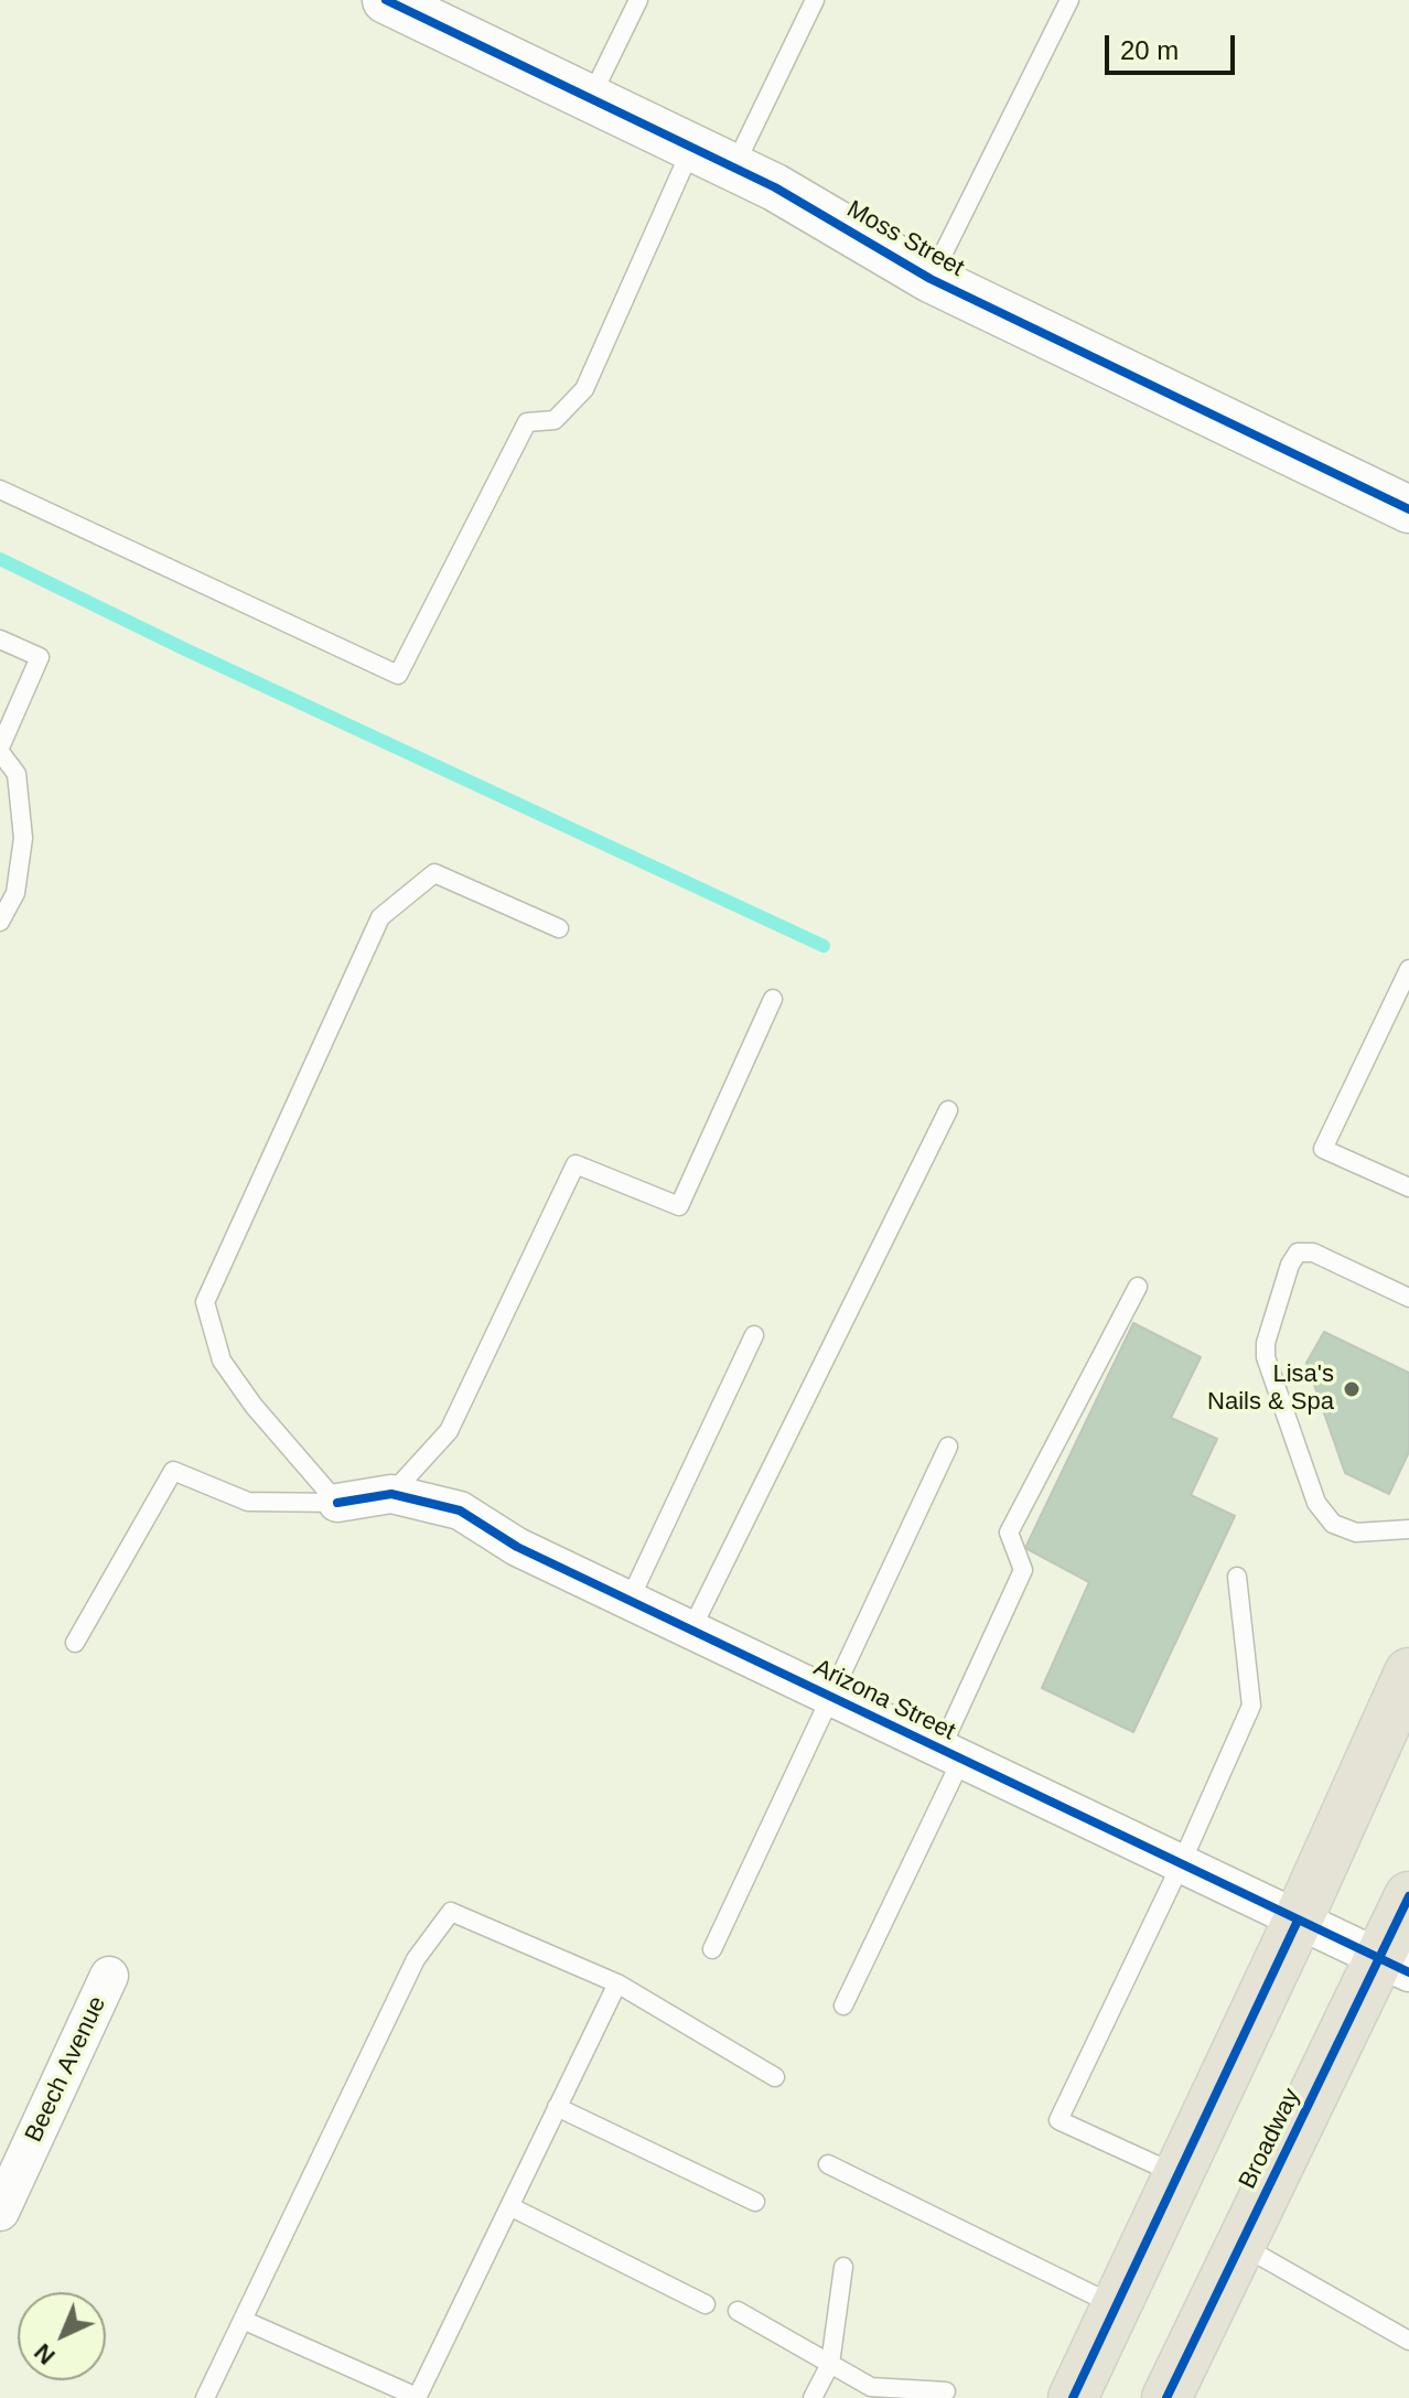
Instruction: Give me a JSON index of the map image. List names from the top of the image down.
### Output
{
  "streets": {
    "main road": ["Broadway"],
    "street": ["Moss Street", "Arizona Street", "Beech Avenue"]
  },
  "crossings": [
    ["Arizona Street", "Broadway"]
  ],
  "places": ["Lisa's Nails & Spa"],
  "scale_bar": "20 m",
  "north": "bottom left"
}
